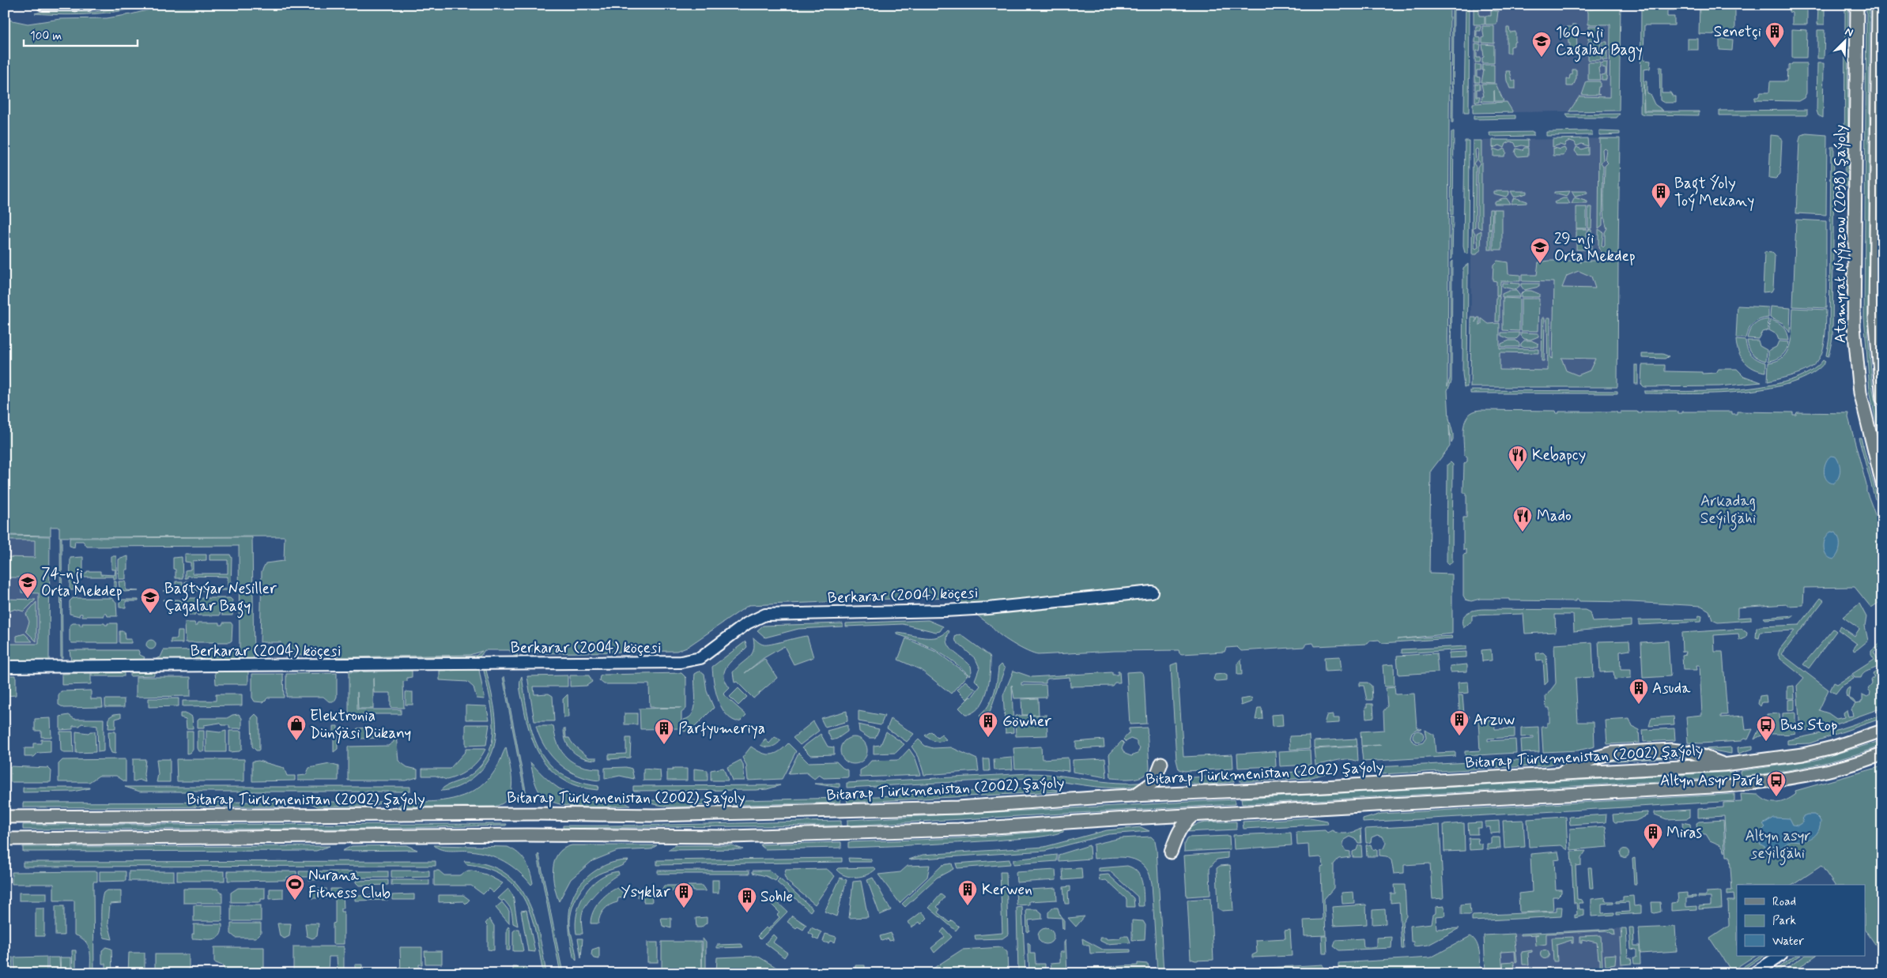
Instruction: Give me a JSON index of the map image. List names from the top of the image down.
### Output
{
  "streets": {
    "main road": ["Atamyrat Nyýazow (2038) şaýoly", "Bitarap Türkmenistan (2002) şaýoly"],
    "street": ["Berkarar (2004) köçesi"]
  },
  "parks": ["Arkadag Seýilgähi", "Altyn asyr seýilgähi"],
  "places": {
    "building": [
      "Senetçi",
      "Bagt Ýoly Toý Mekany",
      "Asuda",
      "Arzuw",
      "Göwher",
      "Parfyumeriya",
      "Miras",
      "Kerwen",
      "Ysyklar",
      "Sohle"
    ],
    "school or university": [
      "160-nji Cagalar Bagy",
      "29-nji Orta Mekdep",
      "74-nji Orta Mekdep",
      "Bagtyýar Nesiller Çagalar Bagy"
    ],
    "restaurant": ["Kebapcy", "Mado"],
    "shop": ["Elektronia Dünýäsi Dükany"],
    "bus stop": ["Bus Stop", "Altyn Asyr Park"],
    "sports": ["Nurana Fitness Club"]
  },
  "legend": ["Road", "Park", "Water"],
  "scale_bar": "100 m",
  "north": "top right"
}
